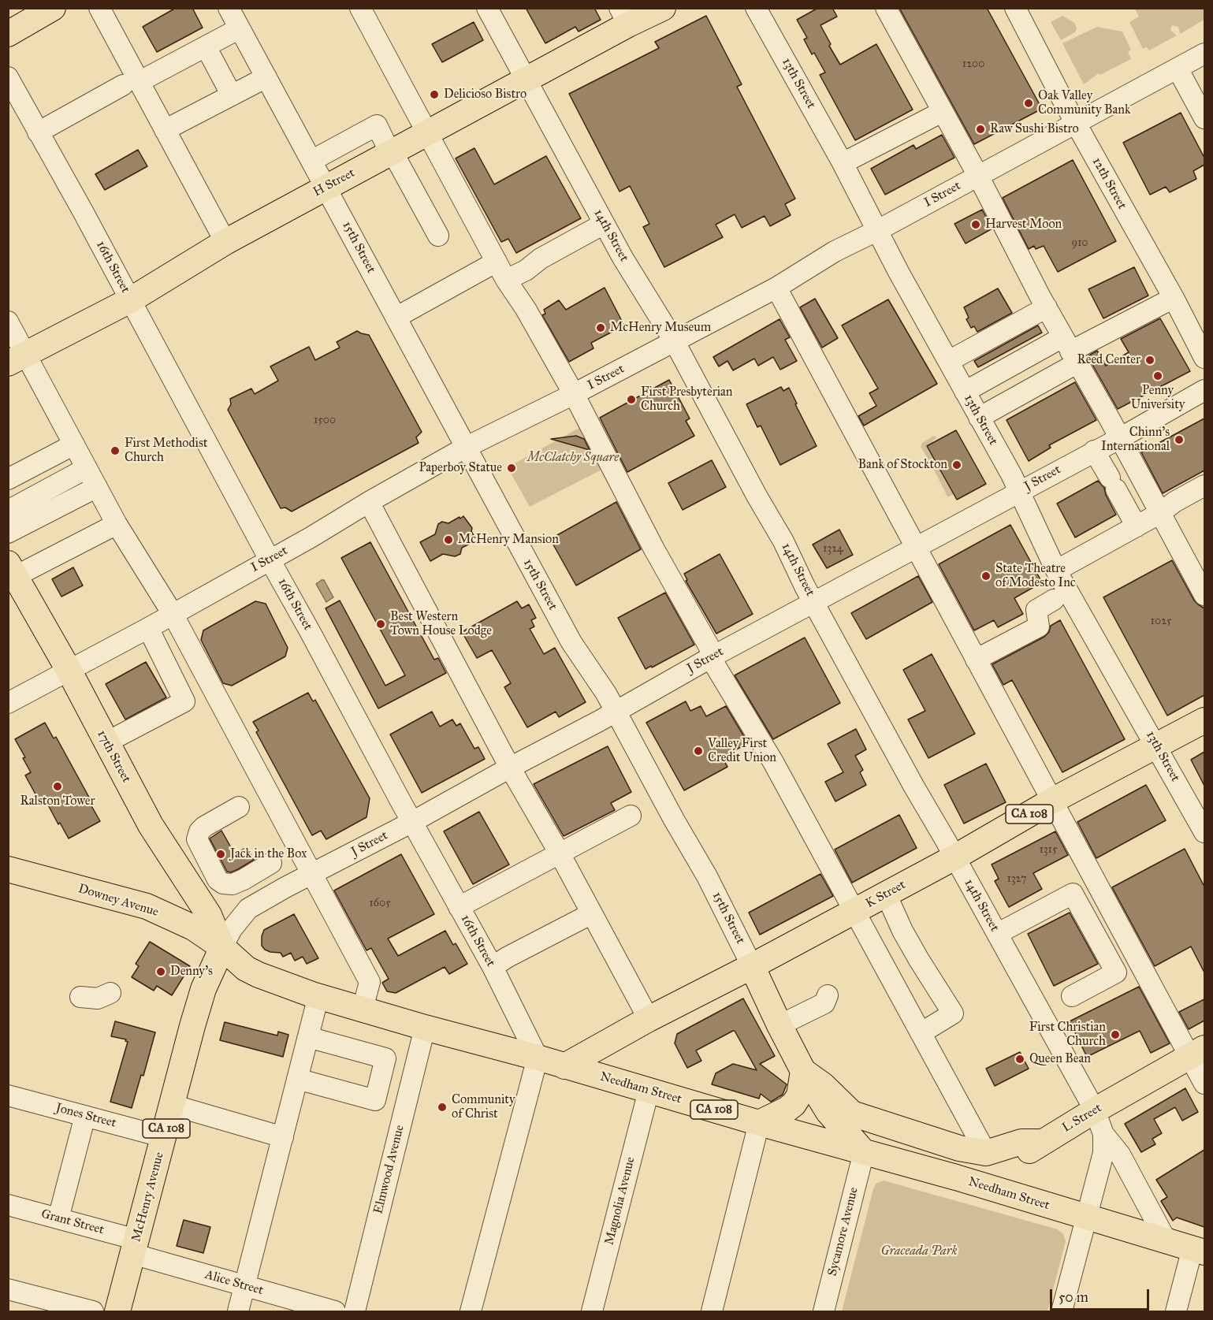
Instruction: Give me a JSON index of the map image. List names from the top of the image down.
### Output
{
  "streets": {
    "main road": [
      "H Street",
      "15th Street",
      "17th Street",
      "CA 108",
      "K Street",
      "Downey Avenue",
      "Needham Street",
      "L Street",
      "McHenry Avenue"
    ],
    "street": [
      "13th Street",
      "12th Street",
      "I Street",
      "14th Street",
      "16th Street",
      "J Street",
      "Jones Street",
      "Elmwood Avenue",
      "Magnolia Avenue",
      "Grant Street",
      "Sycamore Avenue",
      "Alice Street"
    ]
  },
  "crossings": [
    ["13th Street", "I Street"],
    ["13th Street", "J Street"],
    ["13th Street", "K Street"],
    ["H Street", "14th Street"],
    ["H Street", "15th Street"],
    ["H Street", "16th Street"],
    ["12th Street", "I Street"],
    ["I Street", "14th Street"],
    ["I Street", "15th Street"],
    ["I Street", "16th Street"],
    ["I Street", "17th Street"],
    ["14th Street", "J Street"],
    ["14th Street", "K Street"],
    ["14th Street", "Needham Street"],
    ["14th Street", "L Street"],
    ["15th Street", "J Street"],
    ["15th Street", "K Street"],
    ["15th Street", "Needham Street"],
    ["15th Street", "Sycamore Avenue"],
    ["16th Street", "J Street"],
    ["16th Street", "Needham Street"],
    ["J Street", "17th Street"],
    ["J Street", "Downey Avenue"],
    ["J Street", "Needham Street"],
    ["J Street", "McHenry Avenue"],
    ["17th Street", "Downey Avenue"],
    ["17th Street", "Needham Street"],
    ["17th Street", "McHenry Avenue"],
    ["K Street", "Needham Street"],
    ["Downey Avenue", "Needham Street"],
    ["Downey Avenue", "McHenry Avenue"],
    ["Needham Street", "L Street"],
    ["Needham Street", "Elmwood Avenue"],
    ["Needham Street", "McHenry Avenue"],
    ["Needham Street", "Magnolia Avenue"],
    ["Needham Street", "Sycamore Avenue"],
    ["Jones Street", "McHenry Avenue"],
    ["McHenry Avenue", "Grant Street"],
    ["McHenry Avenue", "Alice Street"],
    ["Grant Street", "Alice Street"]
  ],
  "parks": ["McClatchy Square", "Graceada Park"],
  "places": [
    "Delicioso Bistro",
    "Oak Valley Community Bank",
    "Raw Sushi Bistro",
    "Harvest Moon",
    "McHenry Museum",
    "Reed Center",
    "Penny University",
    "First Presbyterian Church",
    "Chinn's International",
    "First Methodist Church",
    "Bank of Stockton",
    "Paperboy Statue",
    "McHenry Mansion",
    "State Theatre of Modesto Inc",
    "Best Western Town House Lodge",
    "Valley First Credit Union",
    "Ralston Tower",
    "Jack in the Box",
    "Denny's",
    "First Christian Church",
    "Queen Bean",
    "Community of Christ"
  ],
  "house_numbers": [
    "1200",
    "910",
    "1500",
    "1324",
    "1025",
    "1315",
    "1327",
    "1605"
  ],
  "scale_bar": "50 m"
}
